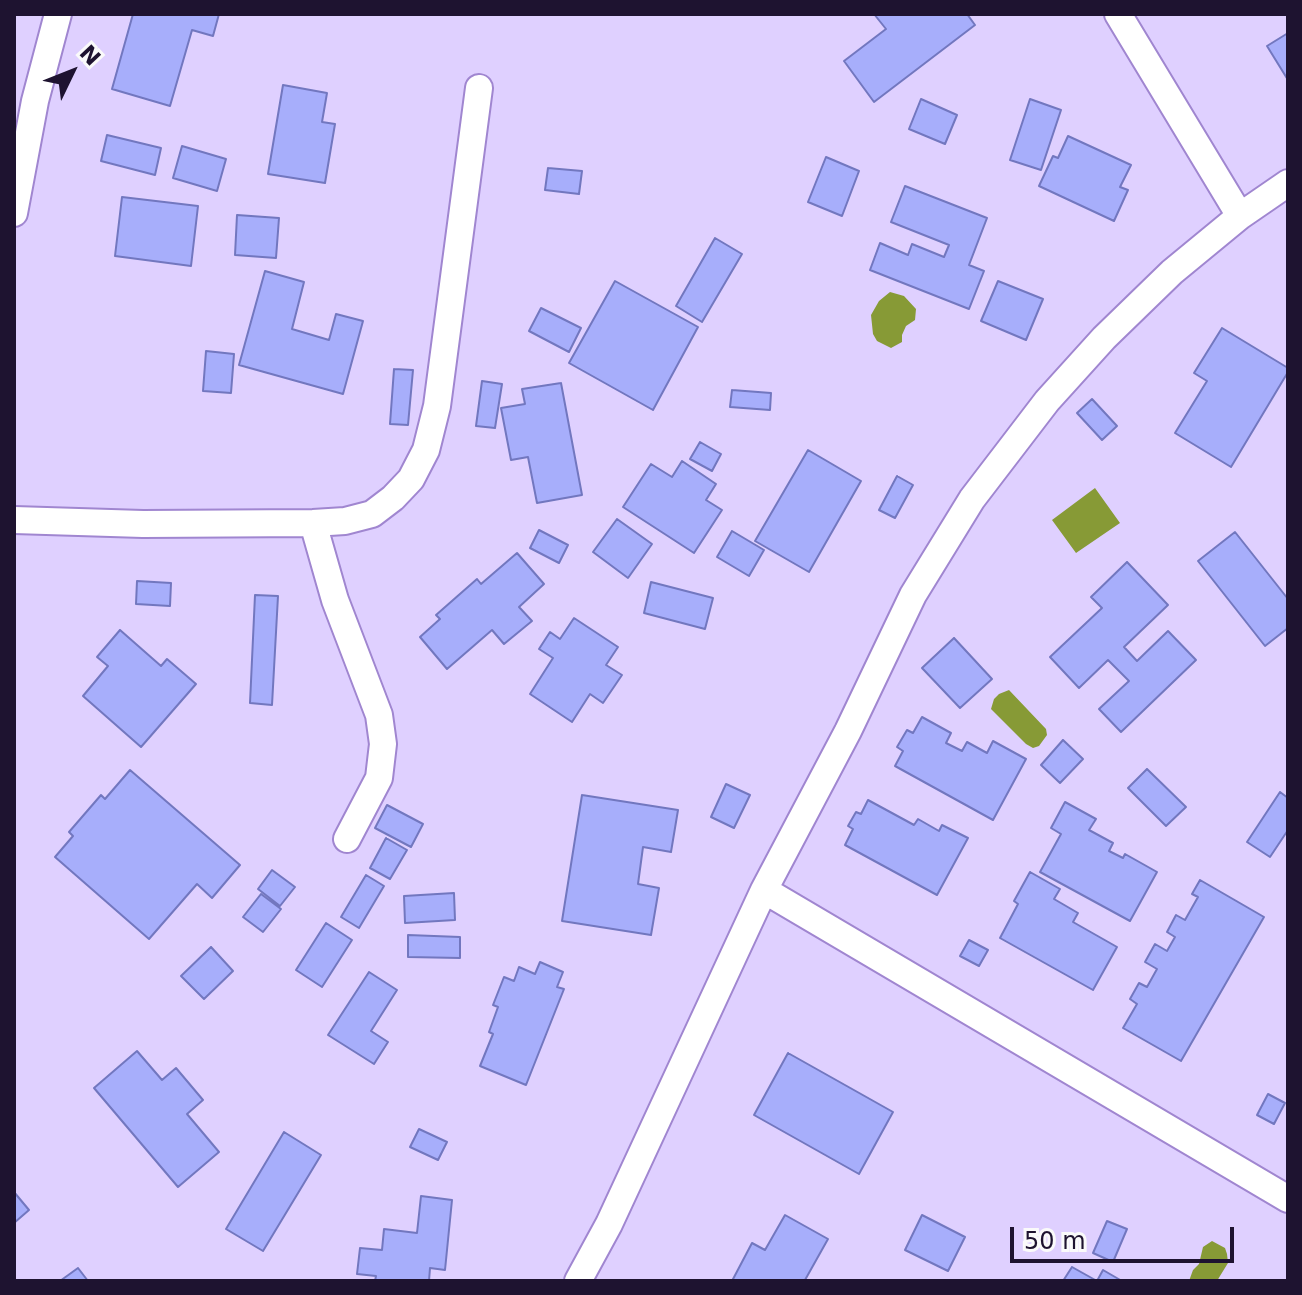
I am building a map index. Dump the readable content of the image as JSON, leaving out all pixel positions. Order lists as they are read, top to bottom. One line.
{"scale_bar":"50 m","north":"top right"}
